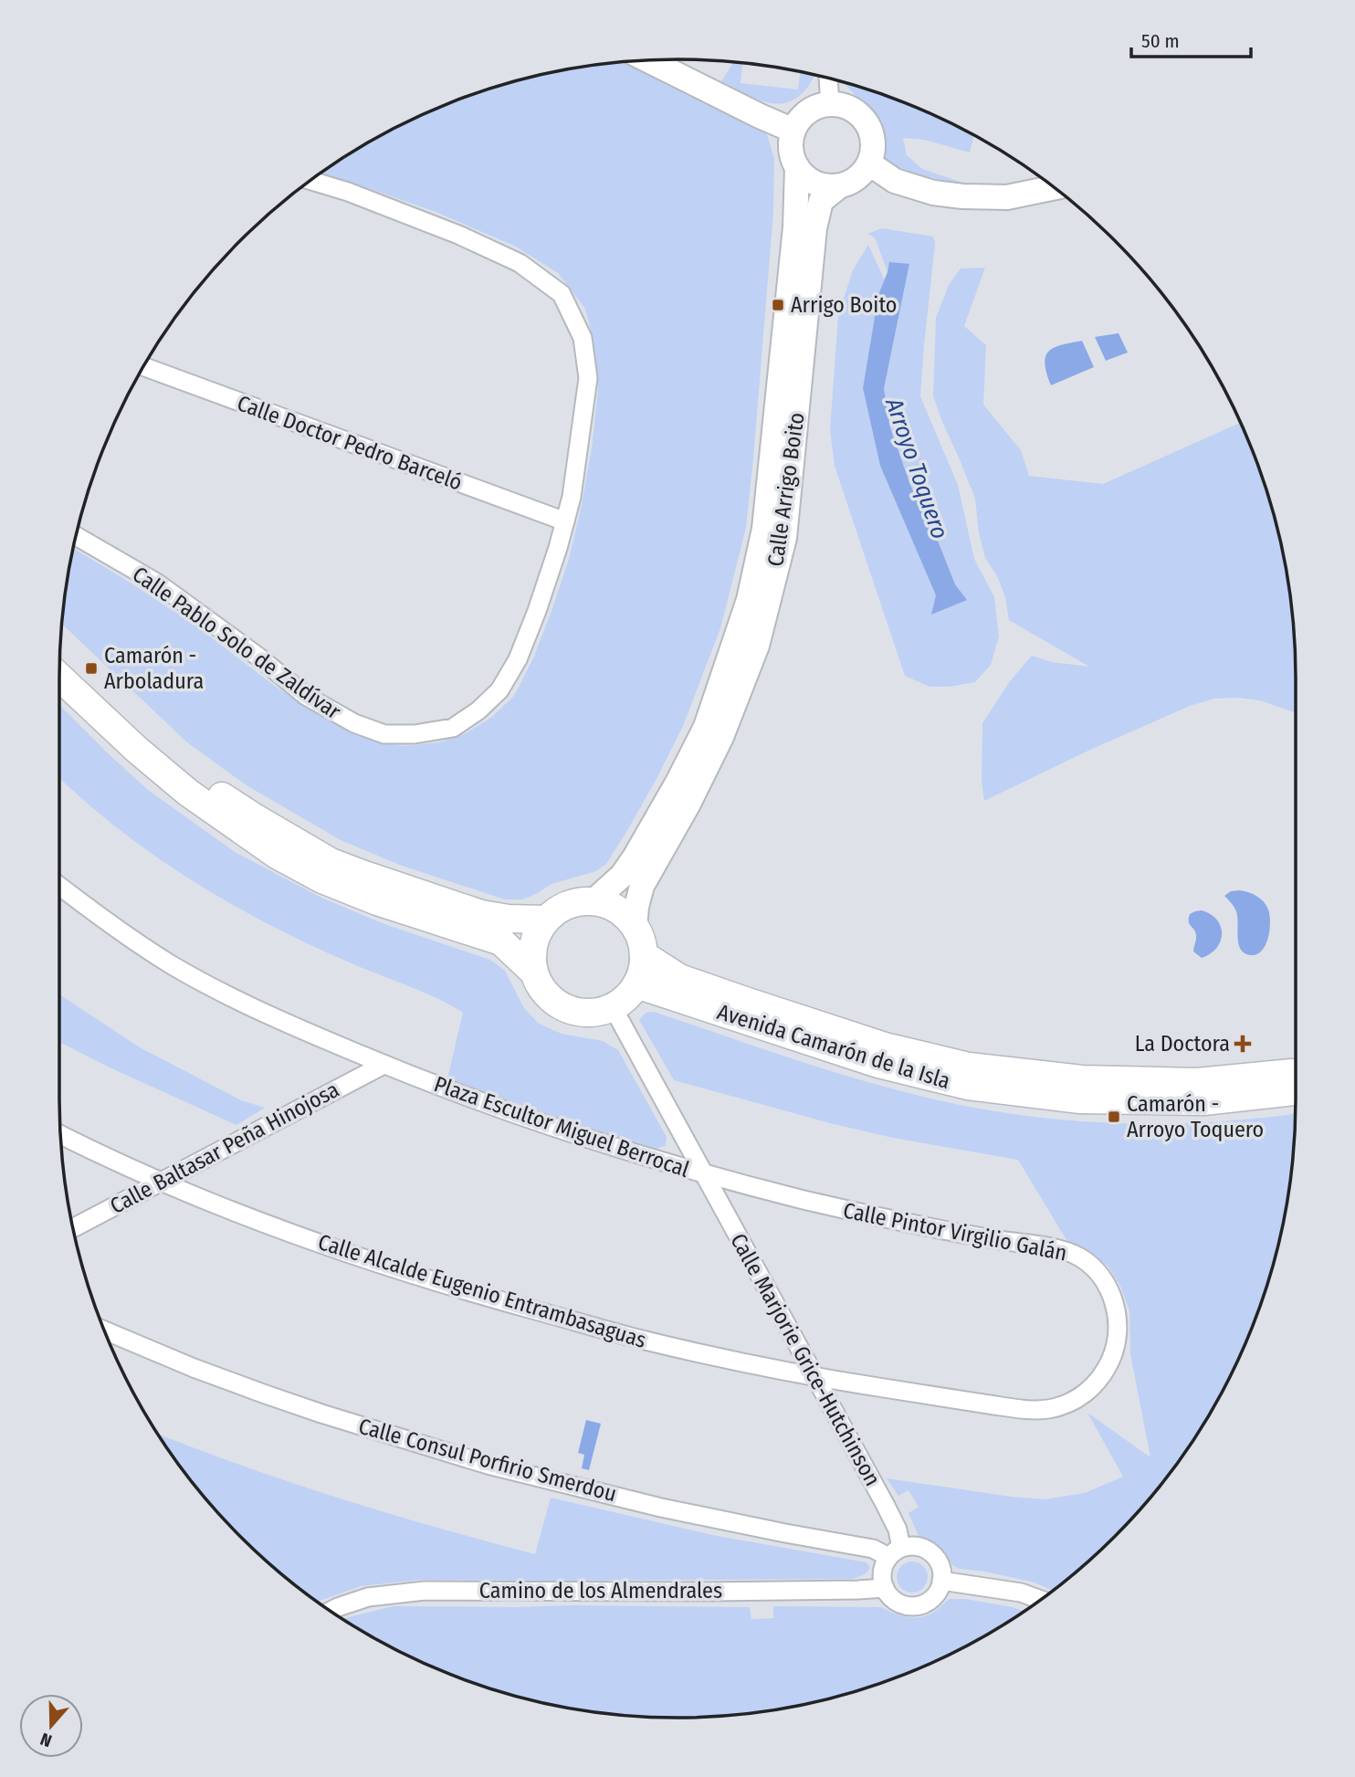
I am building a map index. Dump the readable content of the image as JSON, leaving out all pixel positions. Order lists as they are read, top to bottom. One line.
{"streets":{"main road":["Calle Arrigo Boito","Avenida Camarón de la Isla"],"street":["Calle Doctor Pedro Barceló","Calle Pablo Solo de Zaldívar","Plaza Escultor Miguel Berrocal","Calle Baltasar Peña Hinojosa","Calle Pintor Virgilio Galán","Calle Alcalde Eugenio Entrambasaguas","Calle Marjorie Grice-Hutchinson","Calle Consul Porfirio Smerdou","Camino de los Almendrales"]},"crossings":[["Calle Doctor Pedro Barceló","Calle Pablo Solo de Zaldívar"],["Calle Arrigo Boito","Avenida Camarón de la Isla"],["Calle Arrigo Boito","Plaza Escultor Miguel Berrocal"],["Avenida Camarón de la Isla","Plaza Escultor Miguel Berrocal"],["Plaza Escultor Miguel Berrocal","Calle Baltasar Peña Hinojosa"],["Plaza Escultor Miguel Berrocal","Calle Pintor Virgilio Galán"],["Plaza Escultor Miguel Berrocal","Calle Marjorie Grice-Hutchinson"],["Calle Baltasar Peña Hinojosa","Calle Alcalde Eugenio Entrambasaguas"],["Calle Pintor Virgilio Galán","Calle Alcalde Eugenio Entrambasaguas"],["Calle Pintor Virgilio Galán","Calle Marjorie Grice-Hutchinson"],["Calle Alcalde Eugenio Entrambasaguas","Calle Marjorie Grice-Hutchinson"],["Calle Marjorie Grice-Hutchinson","Calle Consul Porfirio Smerdou"],["Calle Marjorie Grice-Hutchinson","Camino de los Almendrales"],["Calle Consul Porfirio Smerdou","Camino de los Almendrales"]],"water":["Arroyo Toquero"],"places":{"transit":["Arrigo Boito","Camarón - Arboladura","Camarón - Arroyo Toquero"],"health":["La Doctora"]},"scale_bar":"50 m","north":"bottom"}
